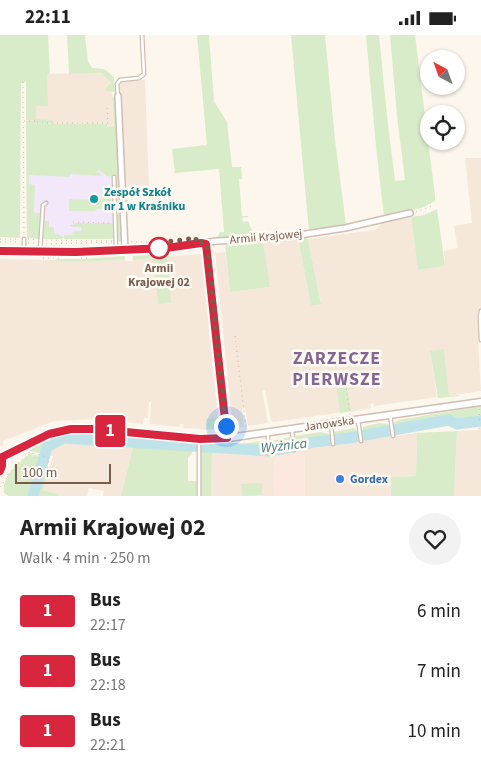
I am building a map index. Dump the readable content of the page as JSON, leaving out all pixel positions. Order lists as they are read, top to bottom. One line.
{"streets":{"street":["Armii Krajowej","Janowska"]},"districts":["ZARZECZE PIERWSZE"],"water":["Wyżnica"],"places":["Zespół Szkół nr 1 w Kraśniku","Armii Krajowej 02","Gordex"],"lines":["bus line 1"],"scale_bar":"100 m","north":"top left","page":{"status":"22:11","on_map":"1","scale":"100 m","heading":["Armii Krajowej 02","Walk · 4 min · 250 m"],"list":[{"mark":"1","name":"Bus","note":"22:17","value":"6 min"},{"mark":"1","name":"Bus","note":"22:18","value":"7 min"},{"mark":"1","name":"Bus","note":"22:21","value":"10 min"}]}}
